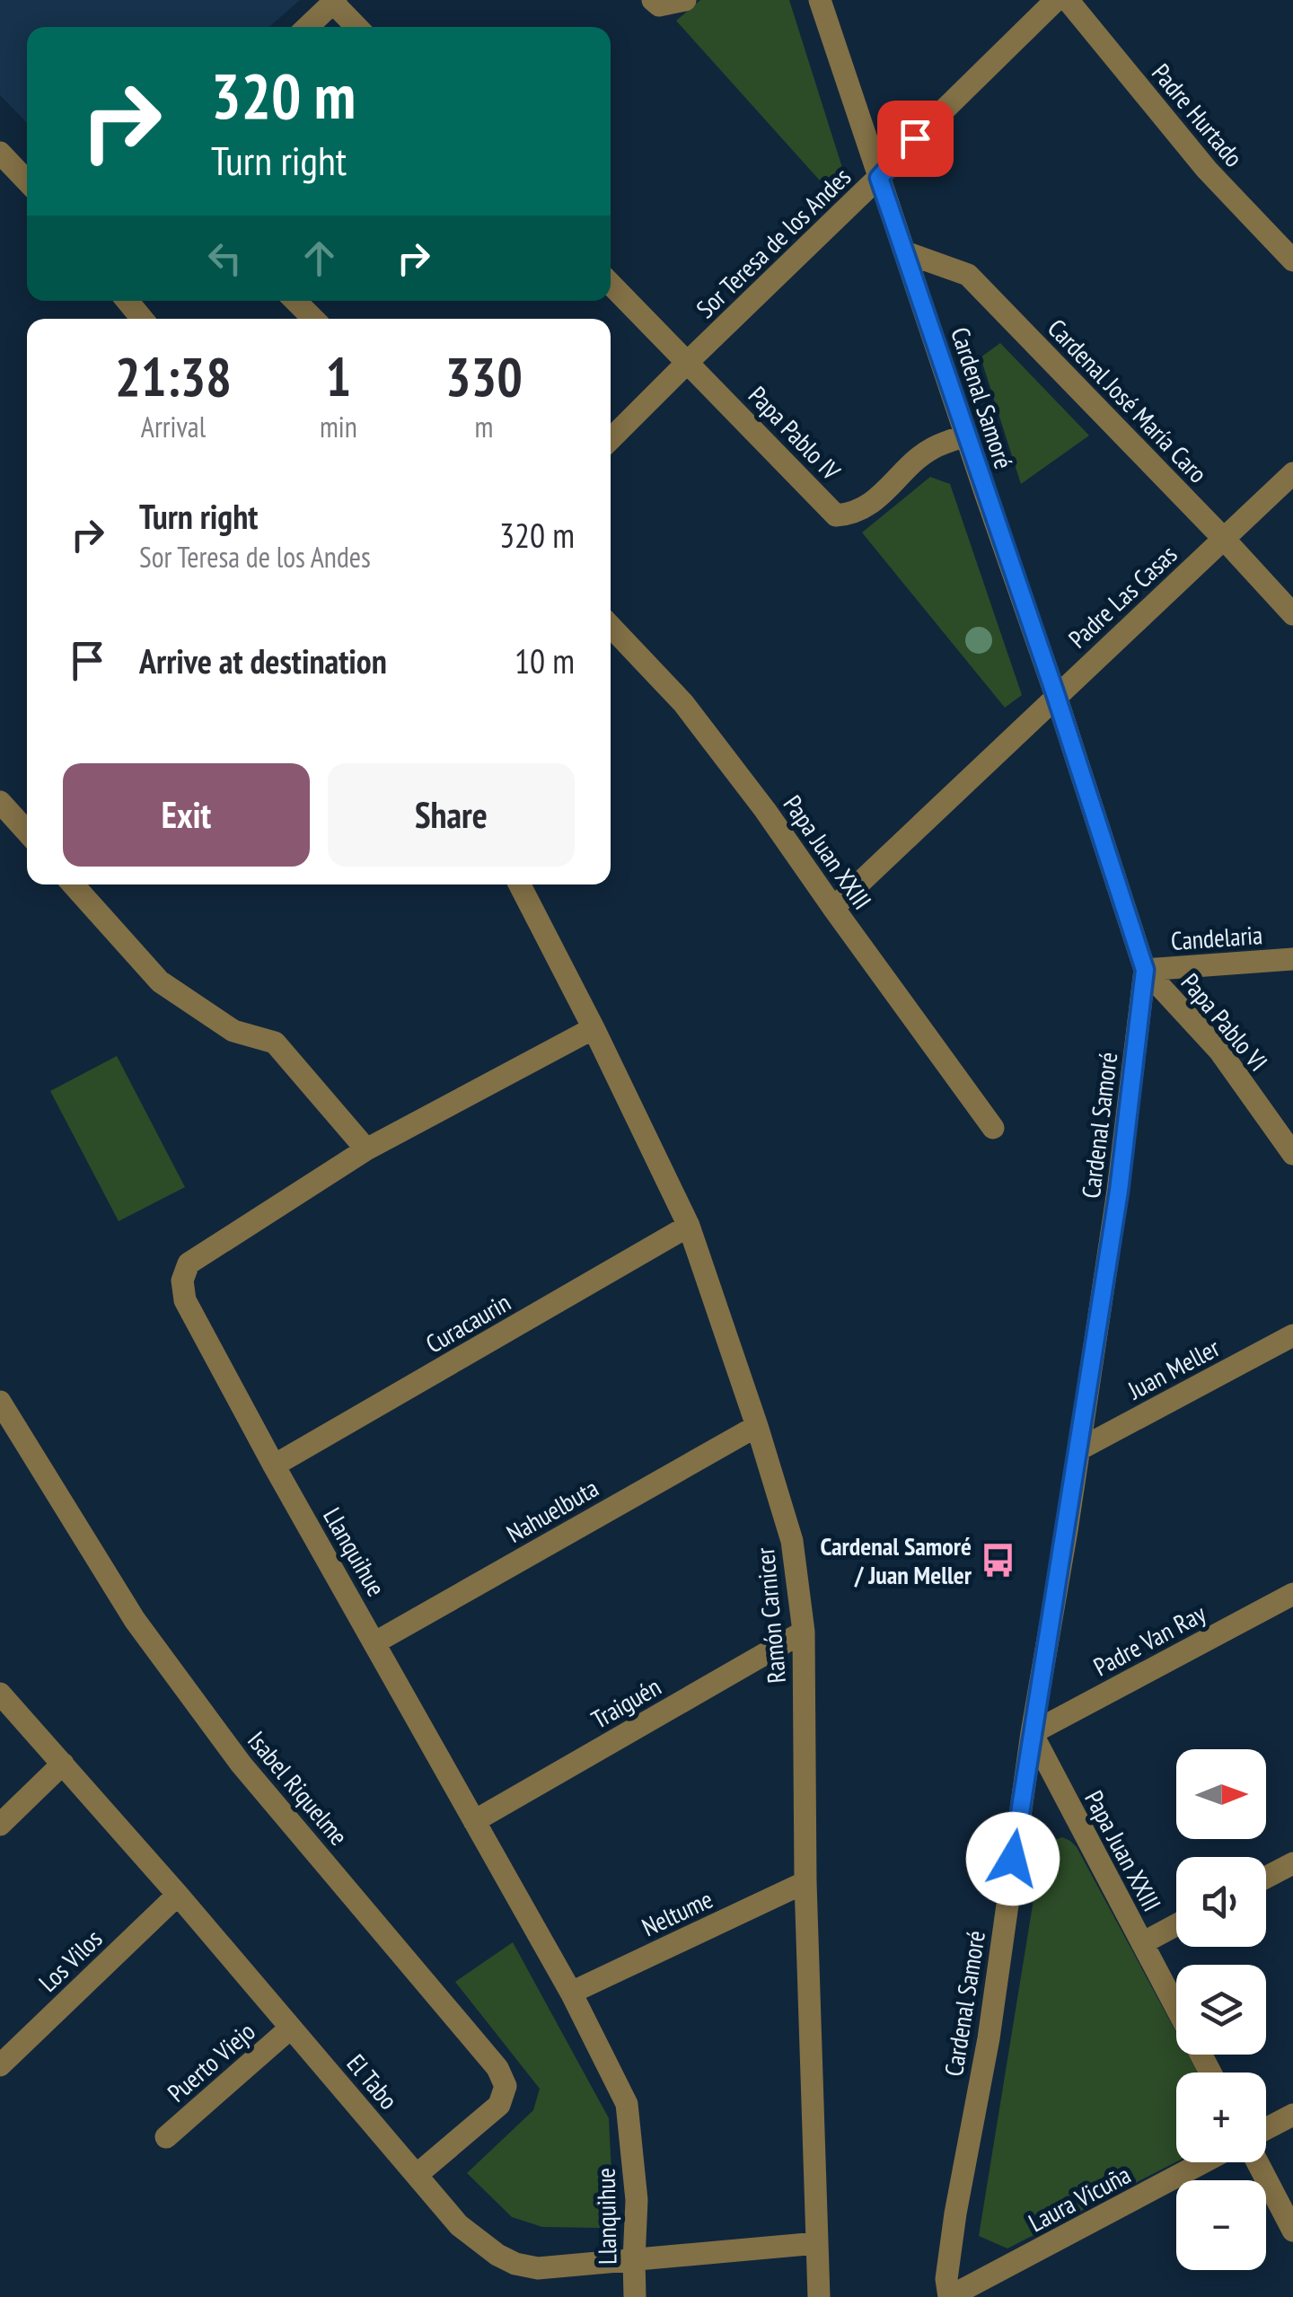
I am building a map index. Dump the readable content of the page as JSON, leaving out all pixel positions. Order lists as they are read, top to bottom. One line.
{"streets":{"street":["Padre Hurtado","Sor Teresa de los Andes","Cardenal Samoré","Cardenal José María Caro","Papa Pablo IV","Padre Las Casas","Papa Juan XXIII","Candelaria","Papa Pablo VI","Curacaurin","Juan Meller","Nahuelbuta","Llanquihue","Ramón Carnicer","Padre Van Ray","Traiguén","Isabel Riquelme","Neltume","Los Vilos","Puerto Viejo","El Tabo","Laura Vicuña"]},"crossings":[["Sor Teresa de los Andes","Cardenal Samoré"],["Sor Teresa de los Andes","Papa Pablo IV"],["Cardenal Samoré","Cardenal José María Caro"],["Cardenal Samoré","Papa Pablo IV"],["Cardenal Samoré","Padre Las Casas"],["Cardenal Samoré","Papa Juan XXIII"],["Cardenal Samoré","Candelaria"],["Cardenal Samoré","Papa Pablo VI"],["Cardenal Samoré","Juan Meller"],["Cardenal Samoré","Padre Van Ray"],["Cardenal Samoré","Laura Vicuña"],["Cardenal José María Caro","Padre Las Casas"],["Padre Las Casas","Papa Juan XXIII"],["Papa Juan XXIII","Padre Van Ray"],["Candelaria","Papa Pablo VI"],["Curacaurin","Llanquihue"],["Curacaurin","Ramón Carnicer"],["Nahuelbuta","Llanquihue"],["Nahuelbuta","Ramón Carnicer"],["Llanquihue","Ramón Carnicer"],["Llanquihue","Traiguén"],["Llanquihue","Neltume"],["Llanquihue","El Tabo"],["Ramón Carnicer","Traiguén"],["Ramón Carnicer","Neltume"],["Ramón Carnicer","El Tabo"],["Isabel Riquelme","El Tabo"],["Los Vilos","El Tabo"],["Puerto Viejo","El Tabo"]],"places":{"bus stop":["Cardenal Samoré / Juan Meller"]},"north":"right","page":{"turn":["320 m","Turn right"],"eta":["21:38","Arrival","1","min","330","m"],"list":[{"name":"Turn right","note":"Sor Teresa de los Andes","value":"320 m"},{"name":"Arrive at destination","value":"10 m"}],"buttons":["Exit","Share"],"map_buttons":["+","−"]}}
